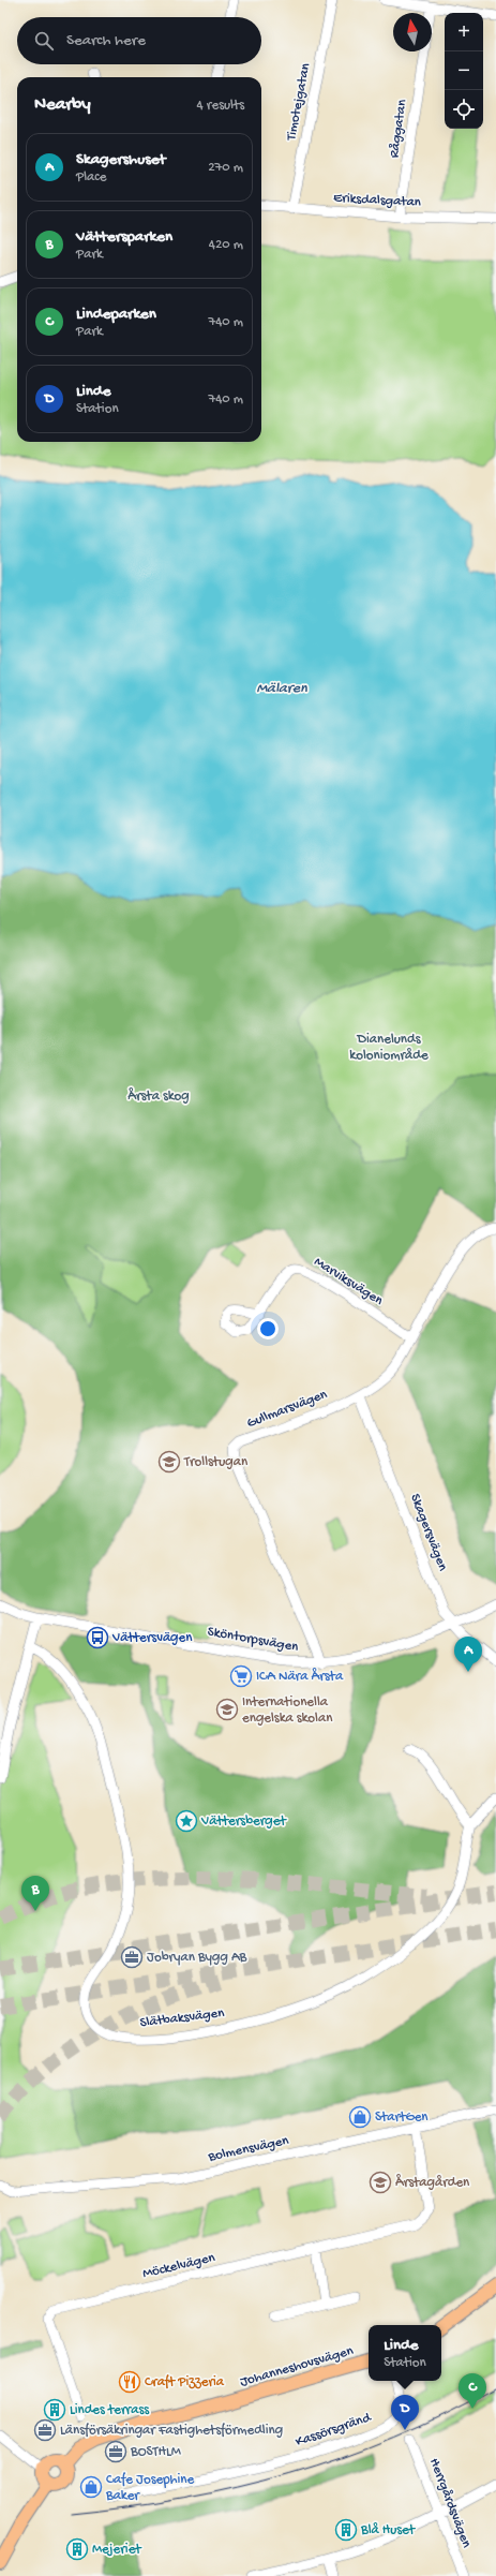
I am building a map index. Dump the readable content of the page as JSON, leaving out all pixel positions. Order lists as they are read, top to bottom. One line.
{"streets":{"main road":["Johanneshovsvägen"],"street":["Timotejgatan","Råggatan","Eriksdalsgatan","Marviksvägen","Gullmarsvägen","Skagersvägen","Sköntorpsvägen","Slätbaksvägen","Bolmensvägen","Möckelvägen","Kassörsgränd","Herrgårdsvägen"]},"crossings":[["Timotejgatan","Eriksdalsgatan"],["Råggatan","Eriksdalsgatan"],["Marviksvägen","Gullmarsvägen"],["Gullmarsvägen","Skagersvägen"],["Gullmarsvägen","Sköntorpsvägen"],["Skagersvägen","Sköntorpsvägen"],["Bolmensvägen","Möckelvägen"]],"water":["Mälaren"],"parks":["Dianelunds koloniområde","Årsta skog"],"places":{"school or university":["Trollstugan","Internationella engelska skolan","Årstagården"],"bus stop":["Vättersvägen"],"supermarket":["ICA Nära Årsta"],"place":["Vättersberget"],"office":["Jobryan Bygg AB","Länsförsäkringar Fastighetsförmedling","BOSTHLM"],"shop":["StartGen","Cafe Josephine Baker"],"restaurant":["Craft Pizzeria"],"building":["Lindes terrass","Blå Huset","Mejeriet"]},"north":"top","page":{"map_buttons":["+","−"],"search":"Search here","heading":["Nearby","4 results"],"list":[{"mark":"A","name":"Skagershuset","note":"Place","value":"270 m"},{"mark":"B","name":"Vättersparken","note":"Park","value":"420 m"},{"mark":"C","name":"Lindeparken","note":"Park","value":"740 m"},{"mark":"D","name":"Linde","note":"Station","value":"740 m"}],"pins":["A","B","C","D"],"popup":["Linde","Station"]}}
